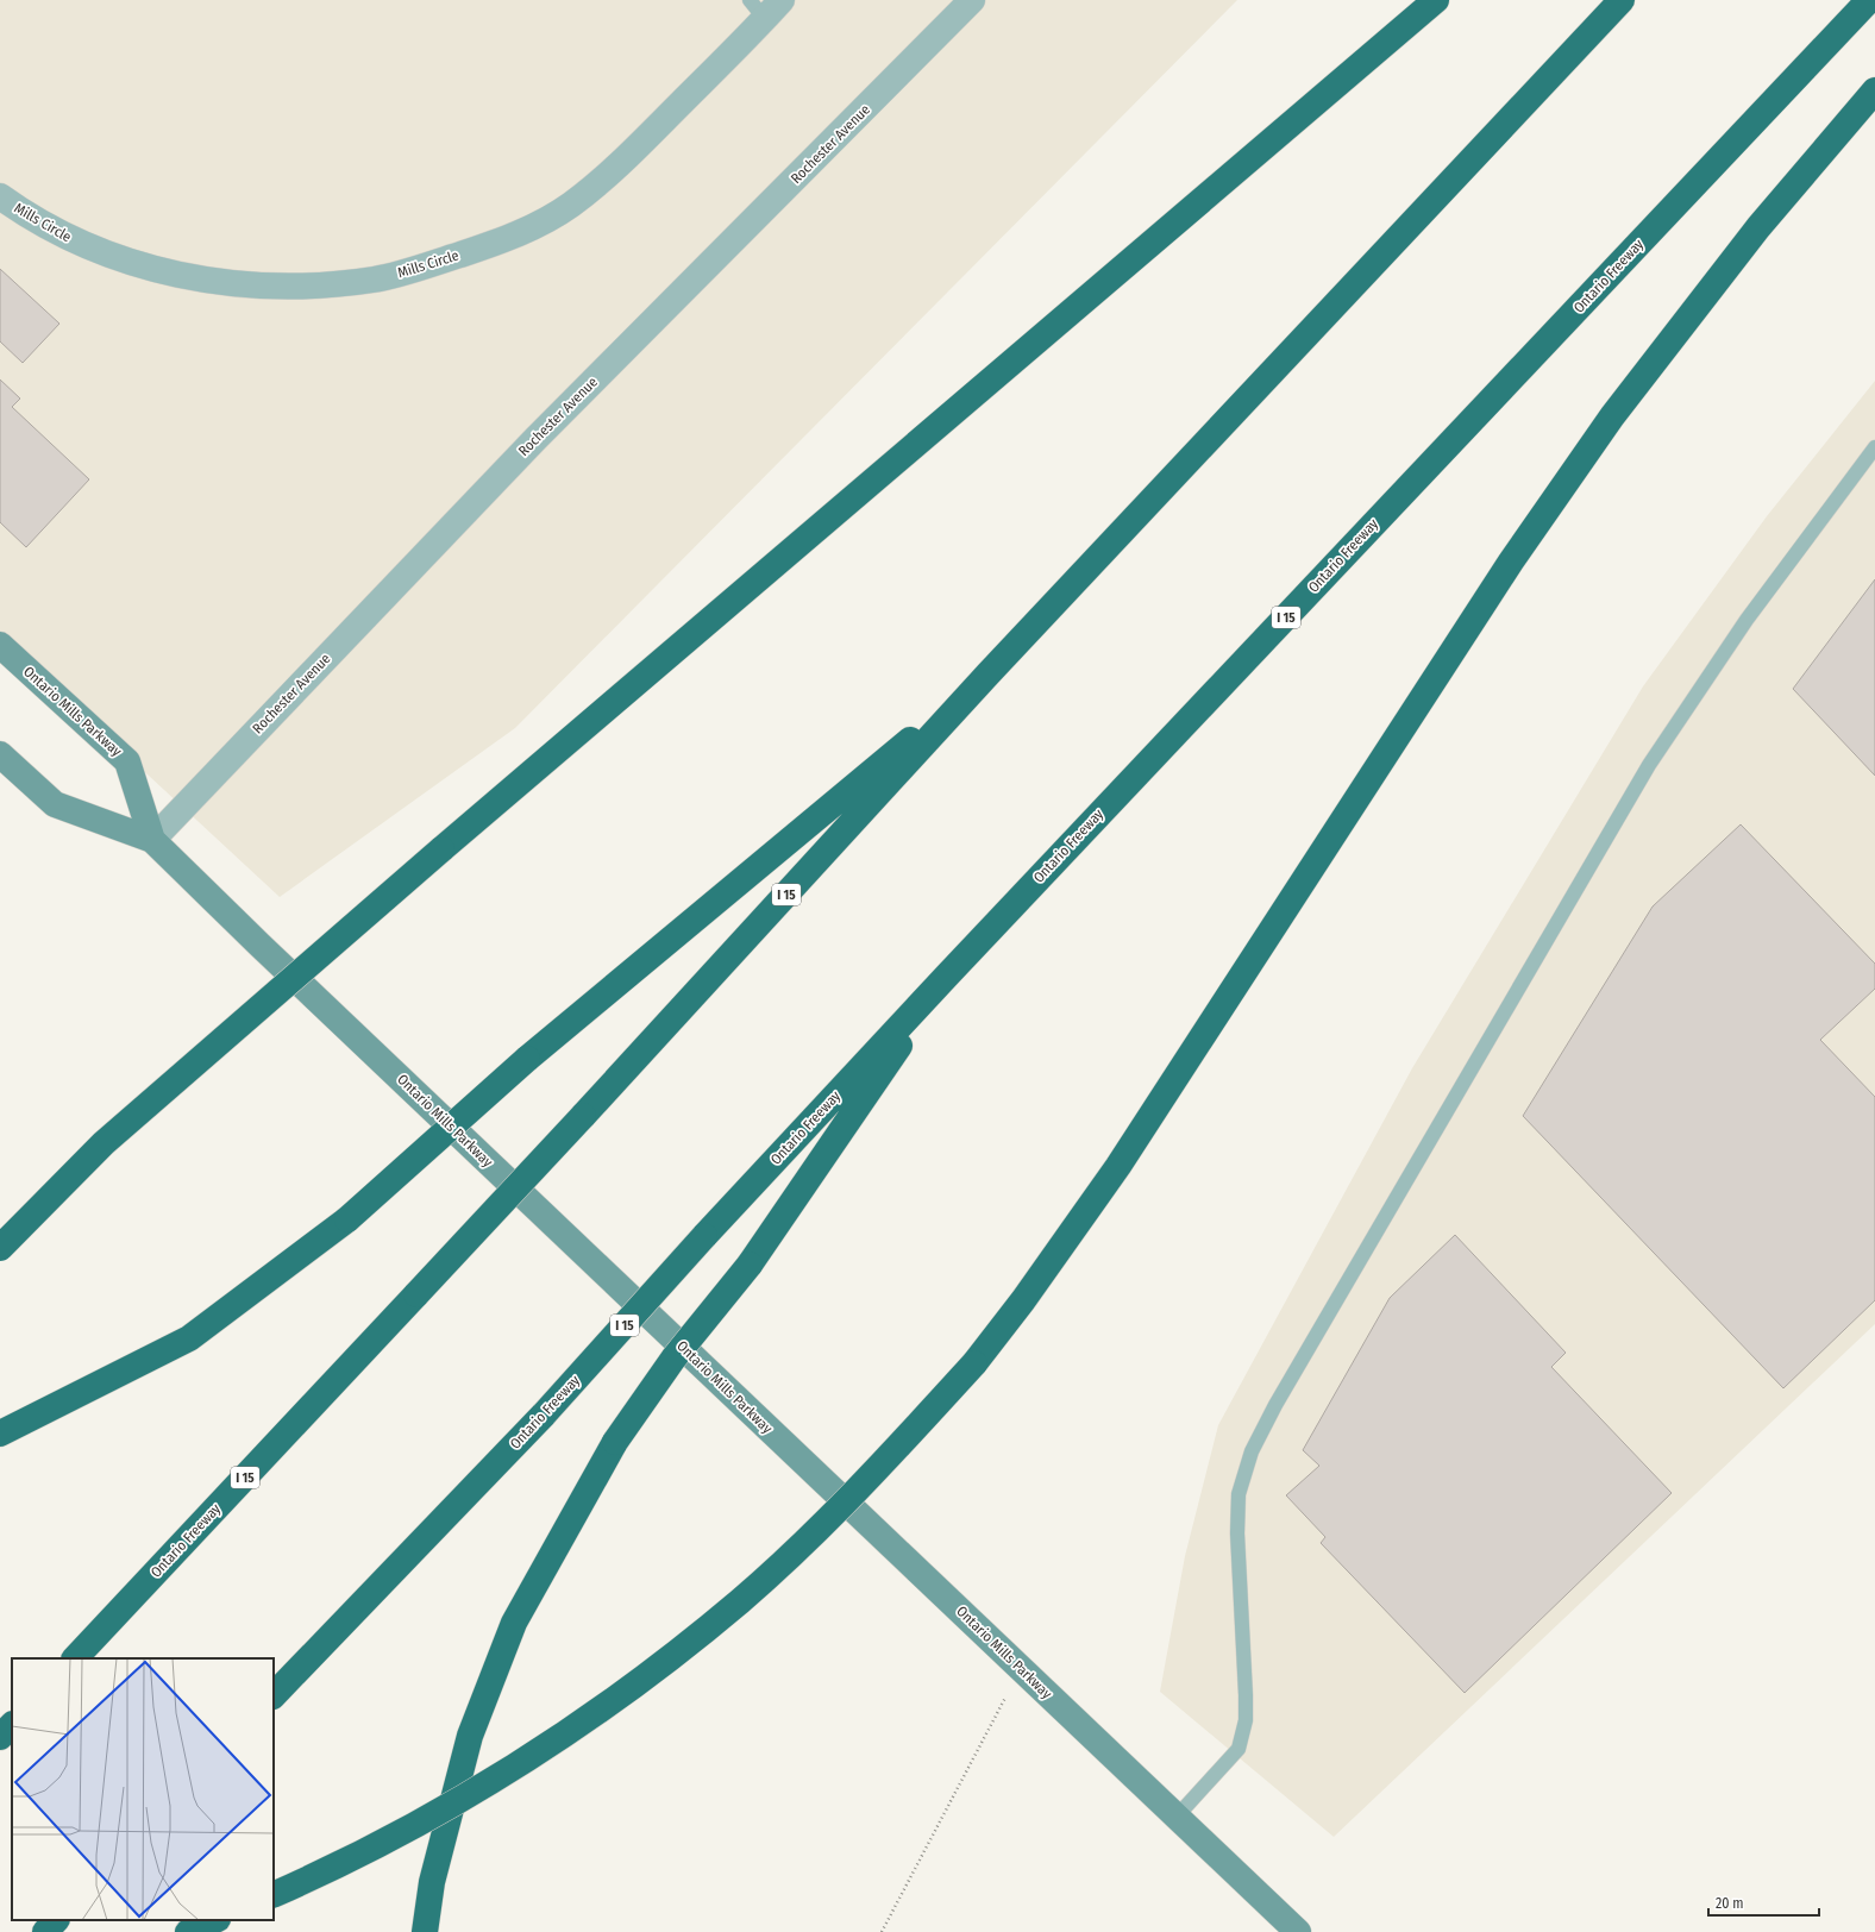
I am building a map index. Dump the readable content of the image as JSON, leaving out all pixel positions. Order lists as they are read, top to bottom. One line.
{"streets":{"highway":["Ontario Freeway","I 15"],"main road":["Ontario Mills Parkway"],"street":["Rochester Avenue","Mills Circle"]},"crossings":[["Rochester Avenue","Ontario Mills Parkway"]],"scale_bar":"20 m"}
